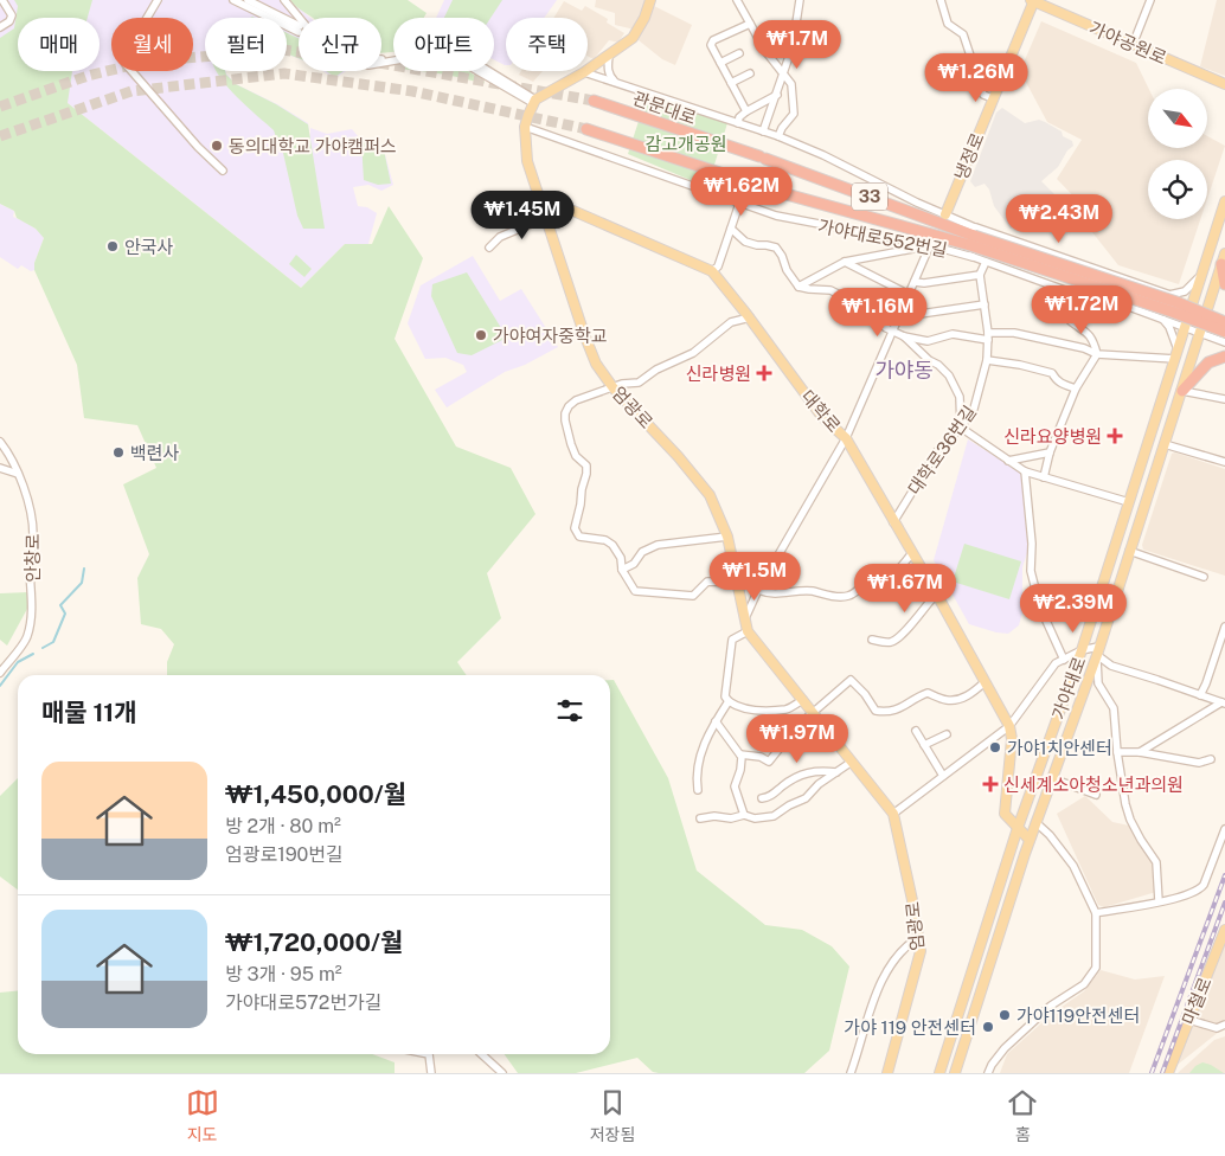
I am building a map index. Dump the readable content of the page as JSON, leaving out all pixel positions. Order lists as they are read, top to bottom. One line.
{"streets":{"highway":["관문대로","33"],"main road":["가야공원로","냉정로","엄광로","대학로","가야대로","마철로"],"street":["가야대로552번길","대학로36번길","안창로"]},"crossings":[["가야공원로","냉정로"],["관문대로","33"],["33","가야대로552번길"],["가야대로552번길","엄광로"],["가야대로552번길","가야대로"],["엄광로","대학로"],["대학로","대학로36번길"],["대학로","가야대로"]],"districts":["가야동"],"parks":["감고개공원"],"places":{"other":["동의대학교 가야캠퍼스","안국사","가야여자중학교","백련사","가야1치안센터","가야119안전센터","가야 119 안전센터"],"health":["신라병원","신라요양병원","신세계소아청소년과의원"]},"north":"bottom right","page":{"chip":["매매","월세","필터","신규","아파트","주택"],"price":["₩1.7M","₩1.26M","₩1.62M","₩1.45M","₩2.43M","₩1.72M","₩1.16M","₩1.5M","₩1.67M","₩2.39M","₩1.97M"],"heading":"매물 11개","list":[{"name":"₩1,450,000/월","note":"방 2개 · 80 m² · 엄광로190번길"},{"name":"₩1,720,000/월","note":"방 3개 · 95 m² · 가야대로572번가길"}],"tabs":["지도","저장됨","홈"]}}
